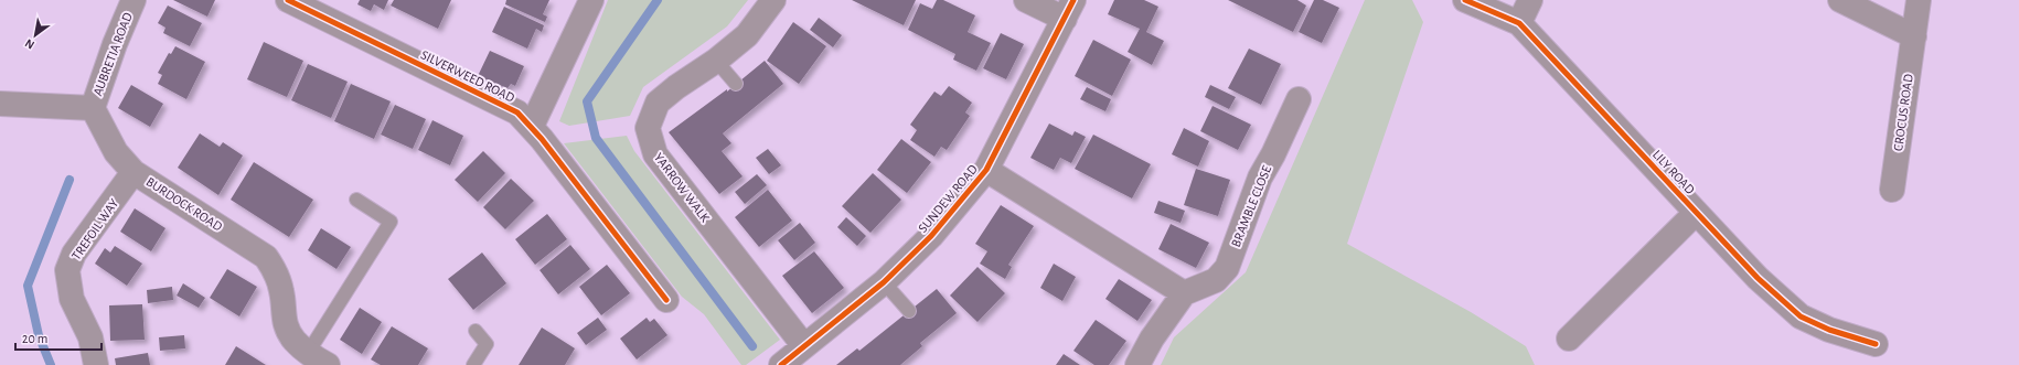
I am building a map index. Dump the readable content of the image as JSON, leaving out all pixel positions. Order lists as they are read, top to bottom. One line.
{"streets":{"street":["AUBRETIA ROAD","SILVERWEED ROAD","CROCUS ROAD","LILY ROAD","YARROW WALK","SUNDEW ROAD","BURDOCK ROAD","BRAMBLE CLOSE","TREFOIL WAY"]},"crossings":[["AUBRETIA ROAD","BURDOCK ROAD"],["YARROW WALK","SUNDEW ROAD"],["BURDOCK ROAD","TREFOIL WAY"]],"scale_bar":"20 m","north":"bottom left"}
